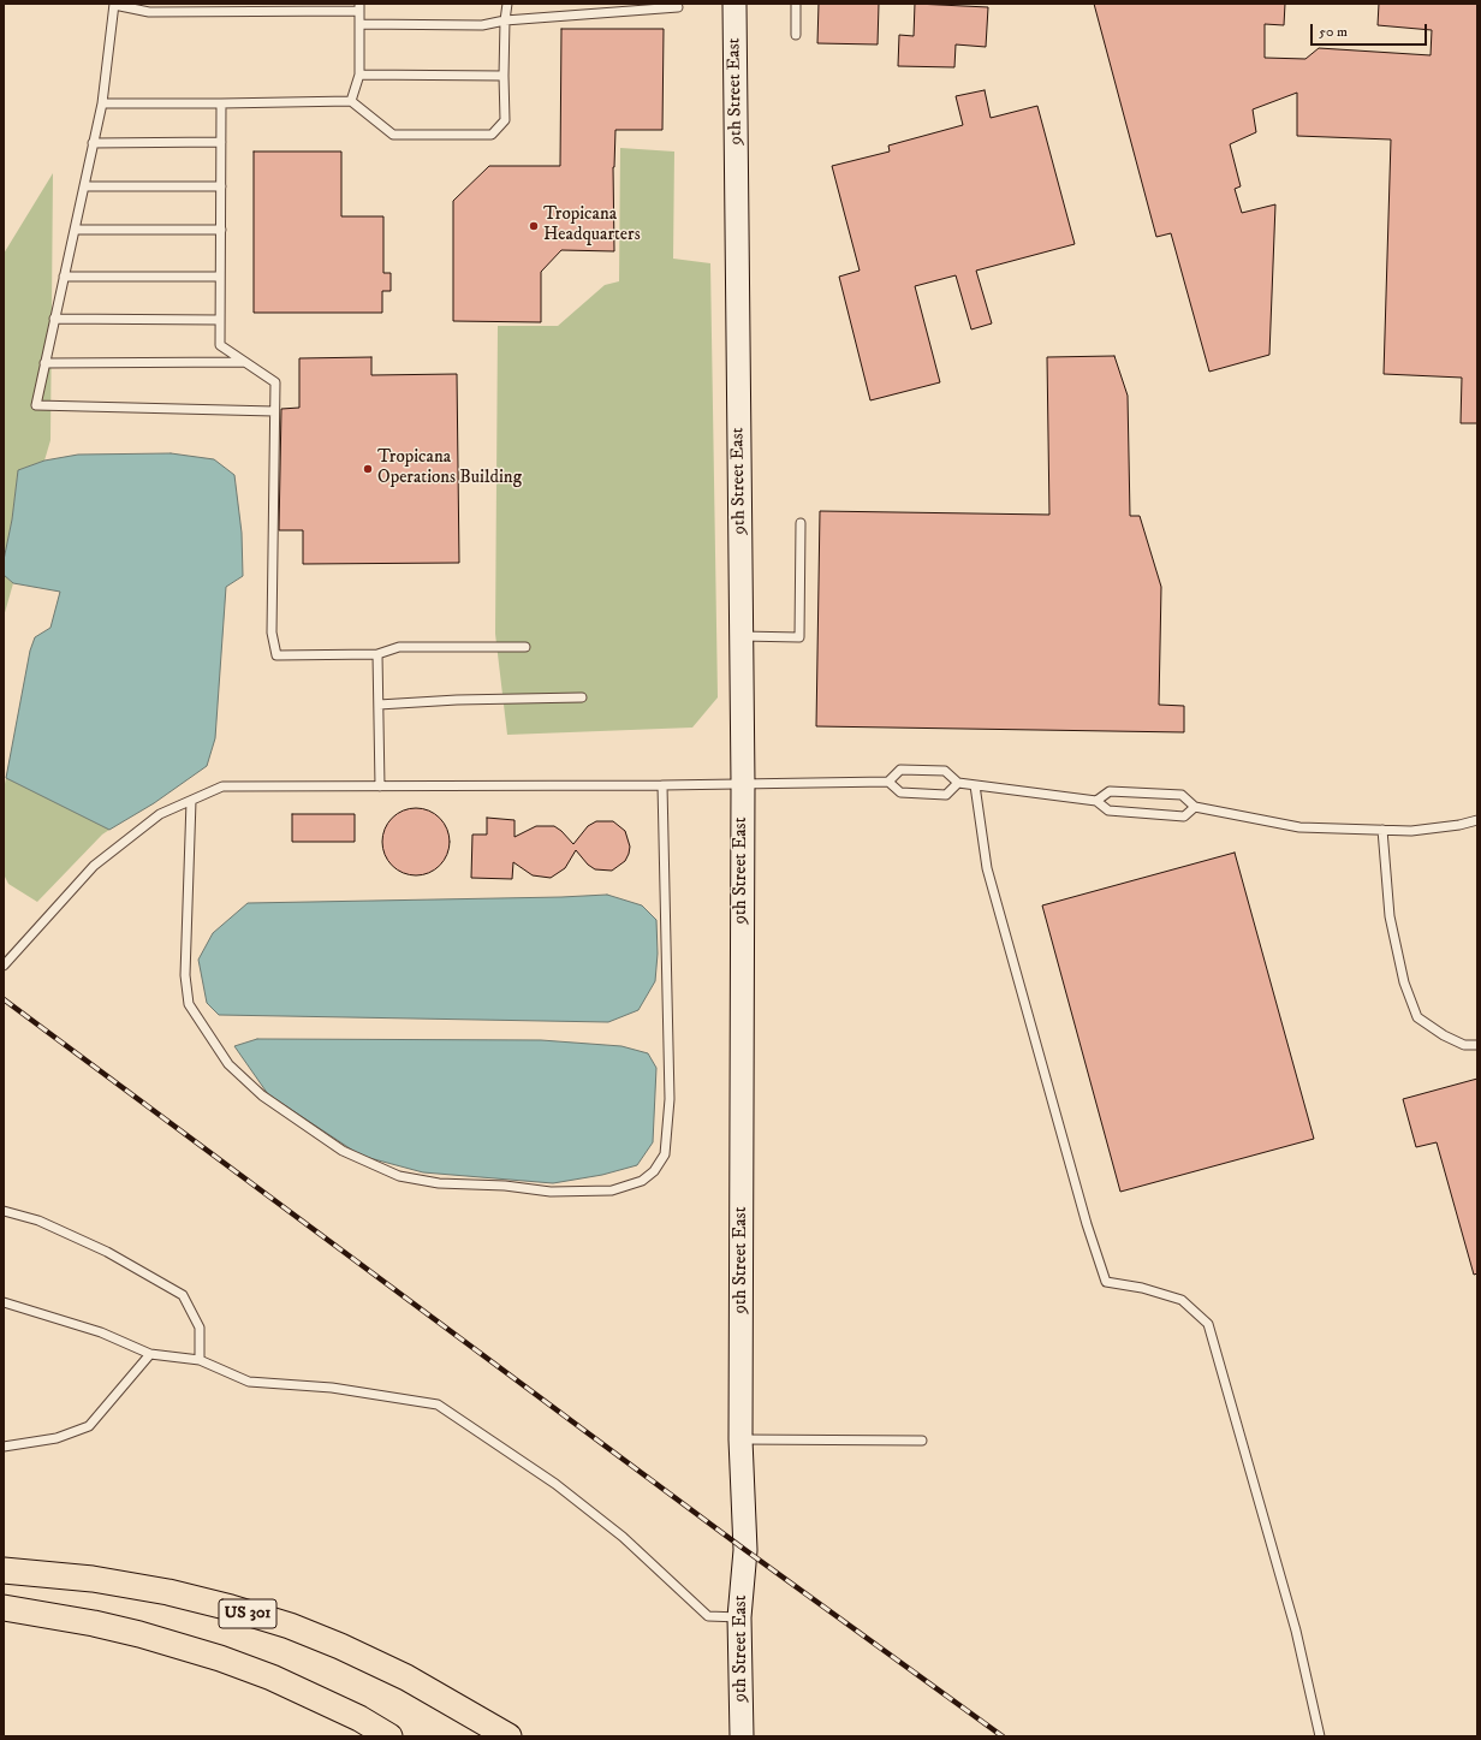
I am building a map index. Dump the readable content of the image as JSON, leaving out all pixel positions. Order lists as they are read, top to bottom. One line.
{"streets":{"main road":["US 301"],"street":["9th Street East"]},"places":["Tropicana Headquarters","Tropicana Operations Building"],"scale_bar":"50 m"}
